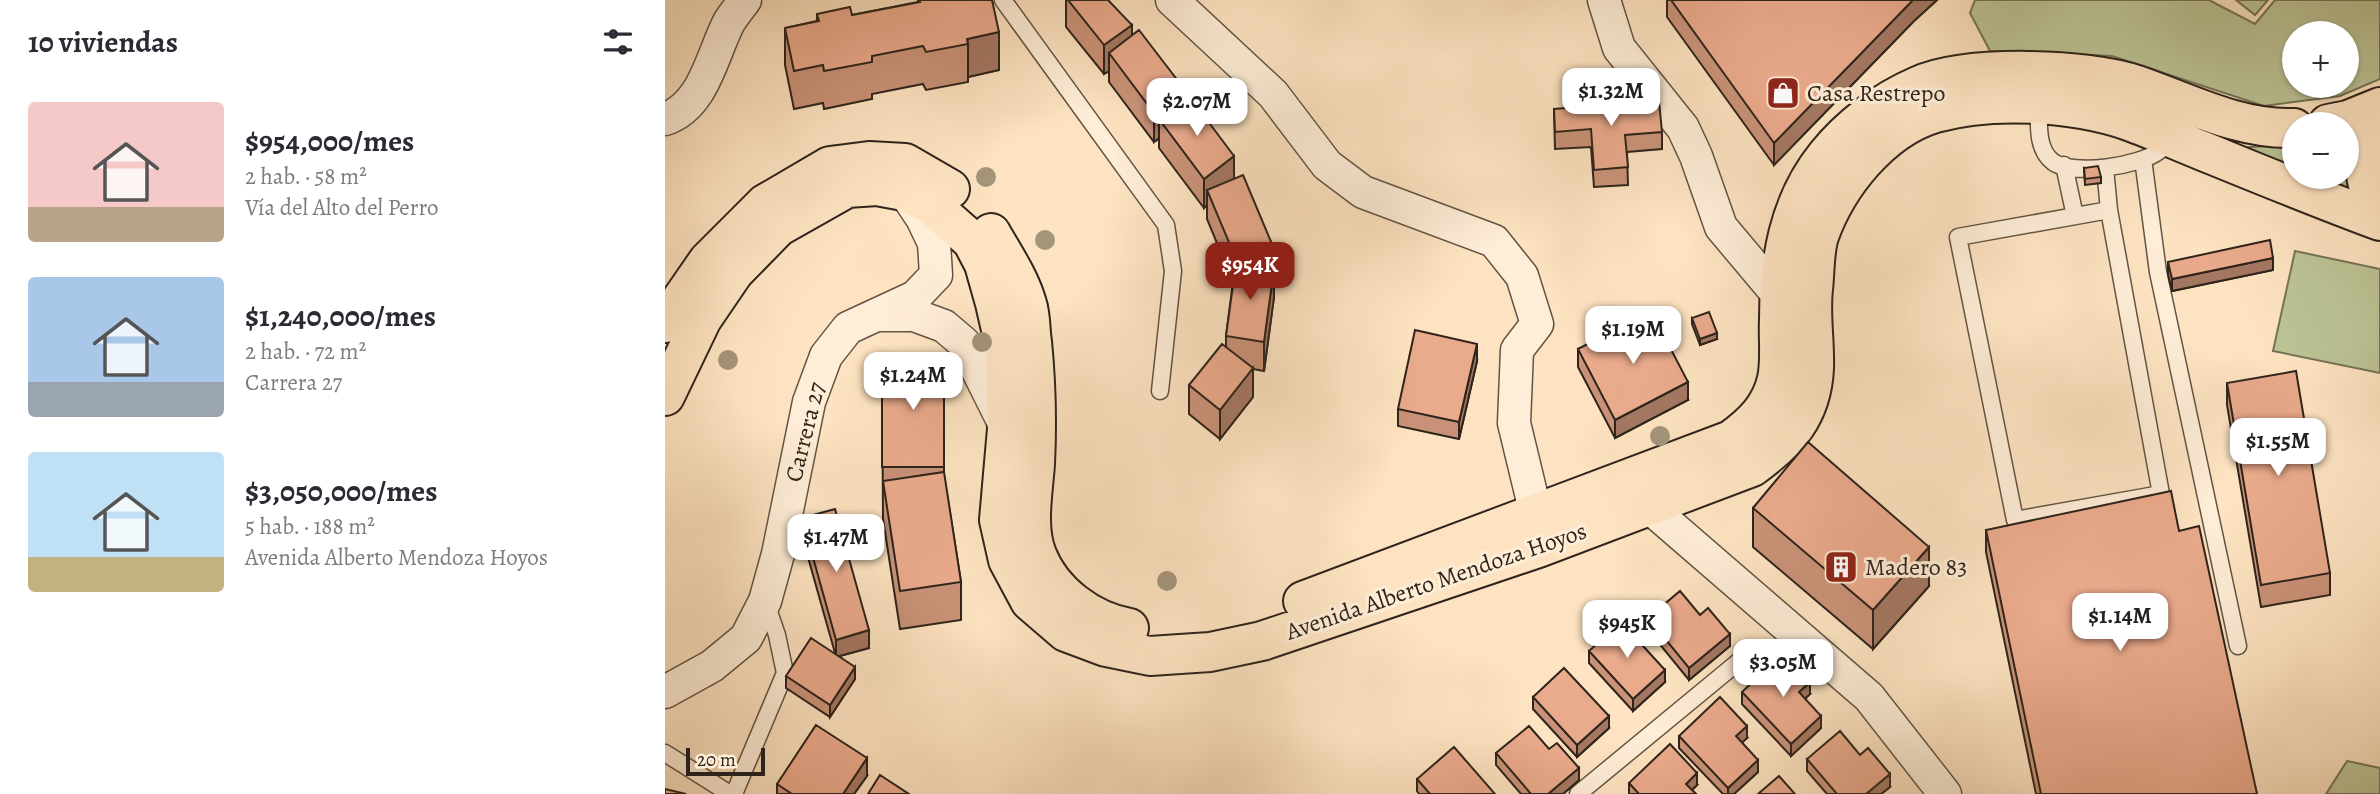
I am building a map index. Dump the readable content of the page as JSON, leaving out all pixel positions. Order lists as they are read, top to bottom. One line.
{"streets":{"main road":["Avenida Alberto Mendoza Hoyos"],"street":["Carrera 27"]},"crossings":[["Carrera 27","Avenida Alberto Mendoza Hoyos"]],"places":{"shop":["Casa Restrepo"],"building":["Madero 83"]},"scale_bar":"20 m","page":{"heading":"10 viviendas","map_buttons":["+","−"],"price":["$1.32M","$2.07M","$954K","$1.19M","$1.24M","$1.55M","$1.47M","$1.14M","$945K","$3.05M"],"list":[{"name":"$954,000/mes","note":"2 hab. · 58 m² · Vía del Alto del Perro"},{"name":"$1,240,000/mes","note":"2 hab. · 72 m² · Carrera 27"},{"name":"$3,050,000/mes","note":"5 hab. · 188 m² · Avenida Alberto Mendoza Hoyos"}],"scale":"20 m"}}
